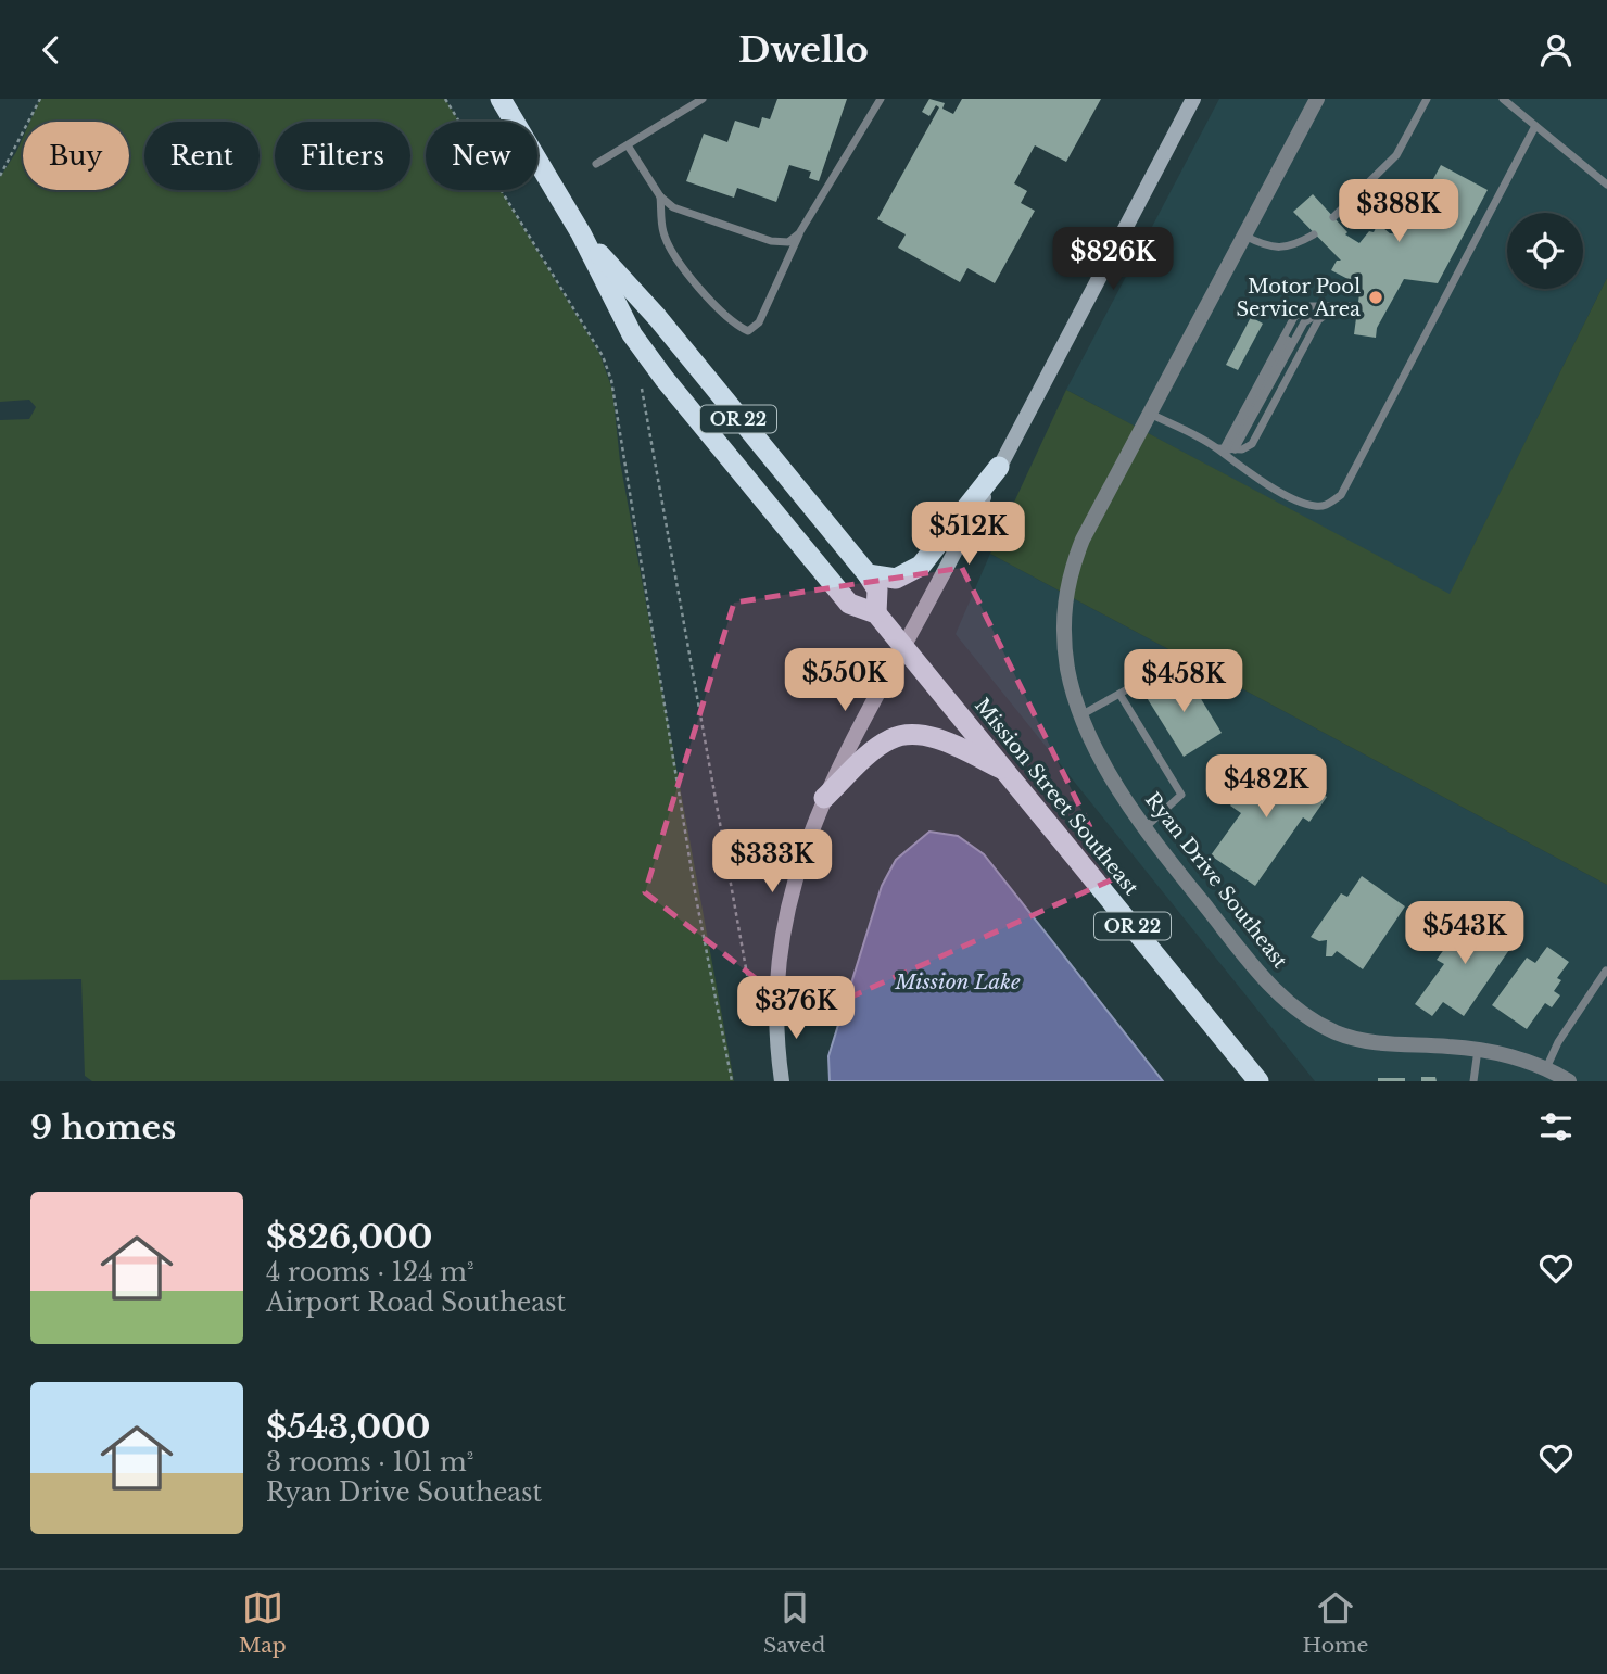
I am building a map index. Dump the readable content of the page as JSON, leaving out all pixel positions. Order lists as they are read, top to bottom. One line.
{"streets":{"highway":["OR 22","Mission Street Southeast"],"street":["Ryan Drive Southeast"]},"crossings":[["OR 22","Mission Street Southeast"]],"water":["Mission Lake"],"places":["Motor Pool Service Area"],"page":{"header":"Dwello","chip":["Buy","Rent","Filters","New"],"price":["$388K","$826K","$512K","$550K","$458K","$482K","$333K","$543K","$376K"],"heading":"9 homes","list":[{"name":"$826,000","note":"4 rooms · 124 m² · Airport Road Southeast"},{"name":"$543,000","note":"3 rooms · 101 m² · Ryan Drive Southeast"}],"tabs":["Map","Saved","Home"]}}
